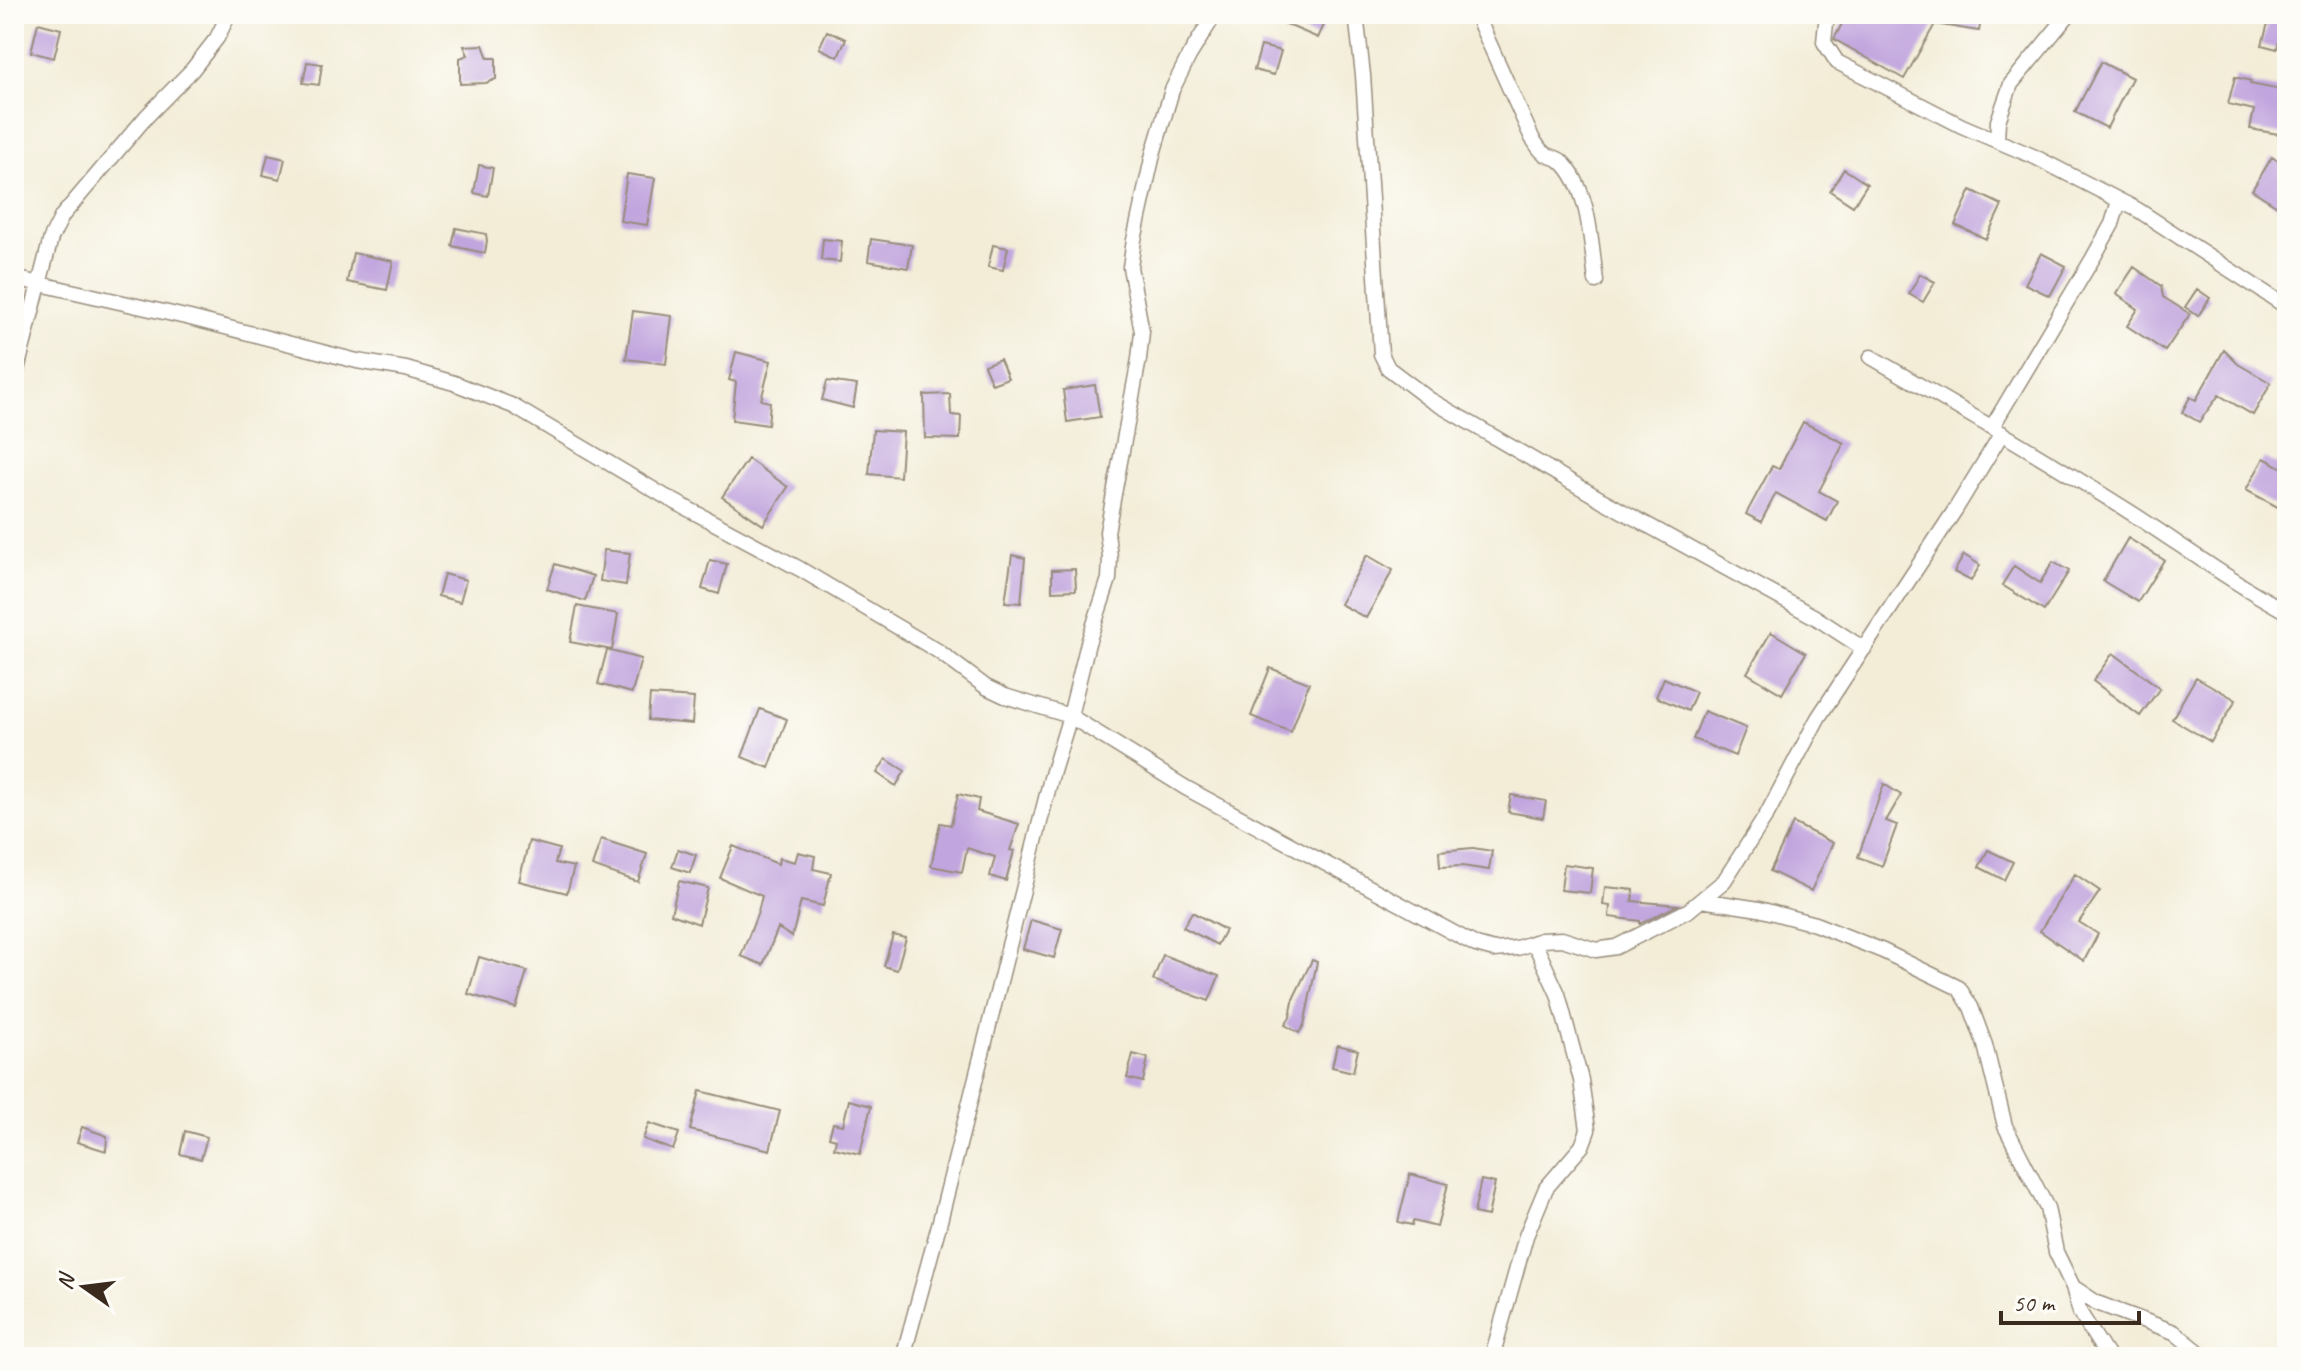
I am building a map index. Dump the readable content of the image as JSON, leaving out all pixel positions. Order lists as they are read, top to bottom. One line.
{"scale_bar":"50 m","north":"left"}
